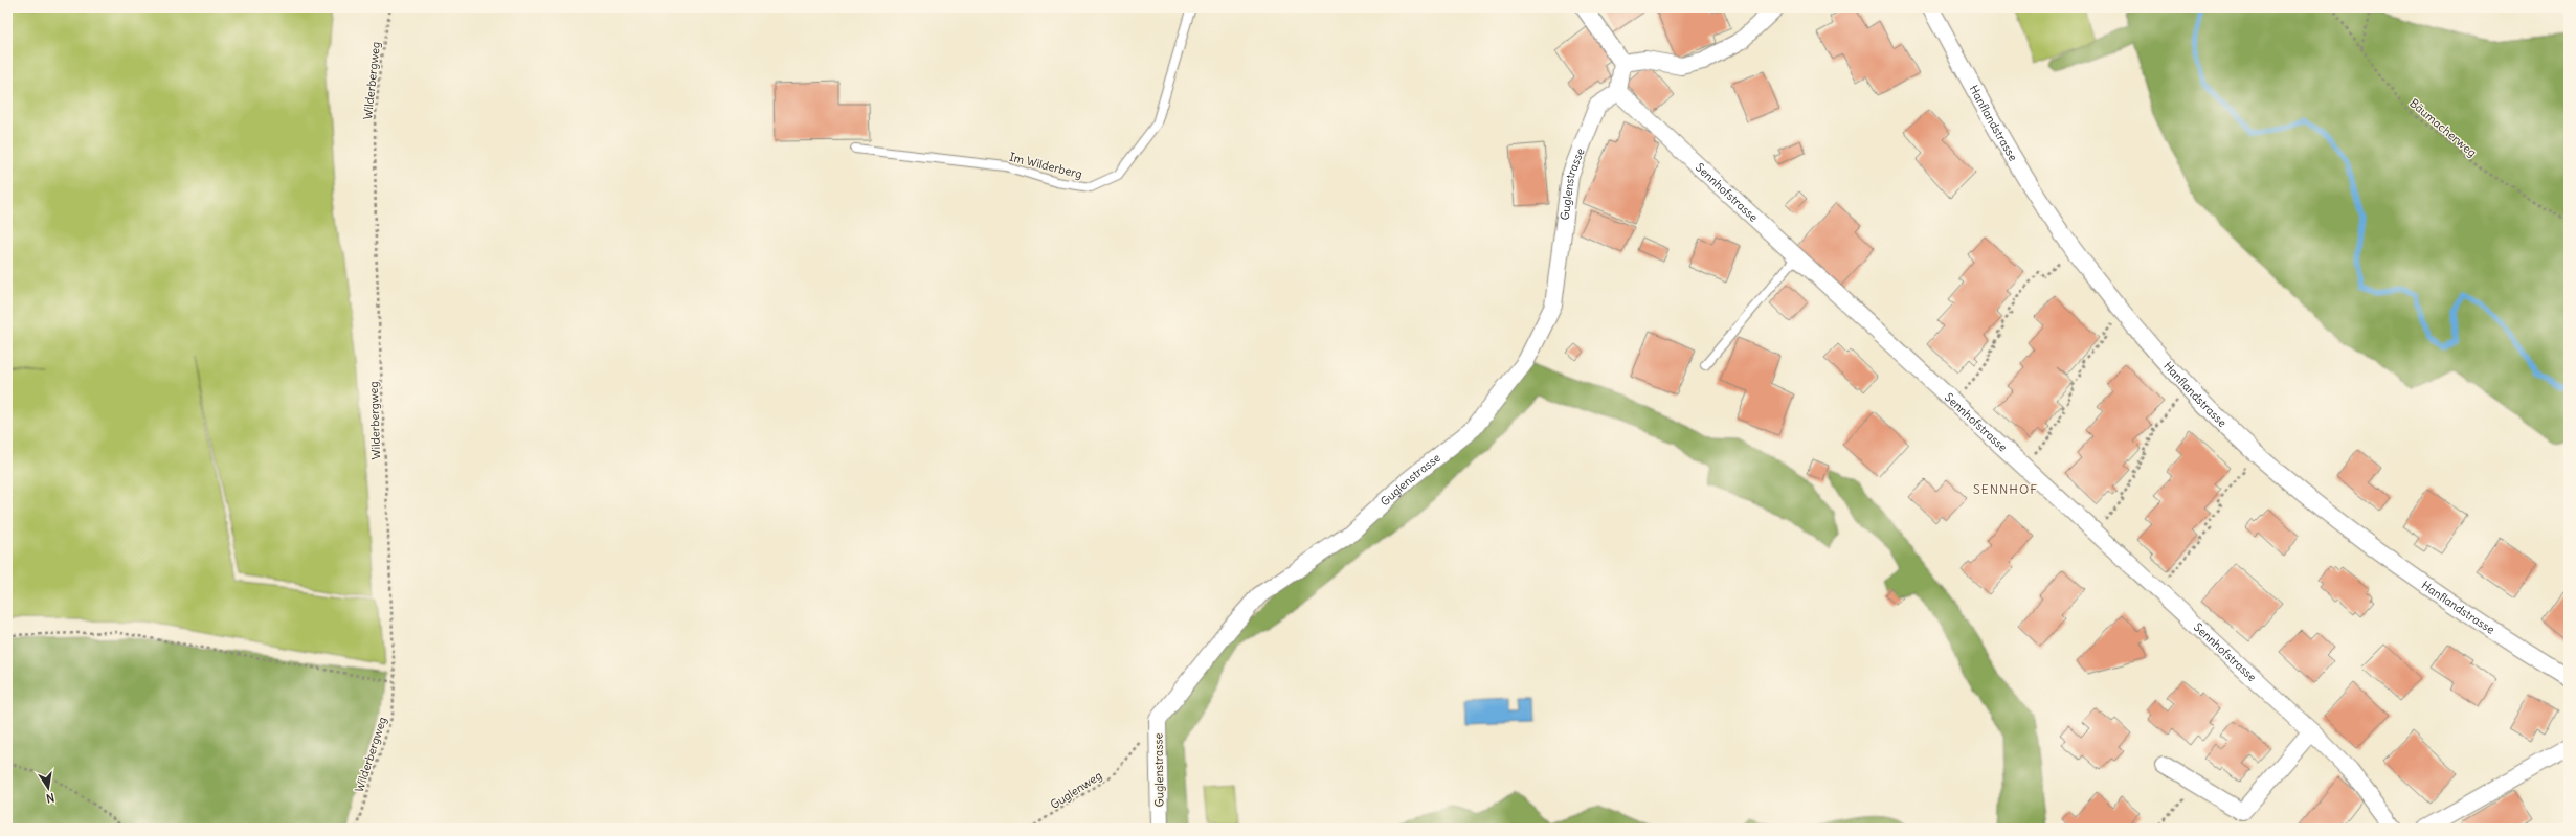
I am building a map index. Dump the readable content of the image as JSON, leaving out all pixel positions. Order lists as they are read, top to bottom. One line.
{"streets":{"street":["Hanflandstrasse","Guglenstrasse","Sennhofstrasse"],"lane":["Im Wilderberg"],"path":["Wilderbergweg","Bäumacherweg","Guglenweg"]},"crossings":[["Guglenstrasse","Sennhofstrasse"],["Guglenstrasse","Guglenweg"]],"districts":["SENNHOF"],"north":"bottom"}
